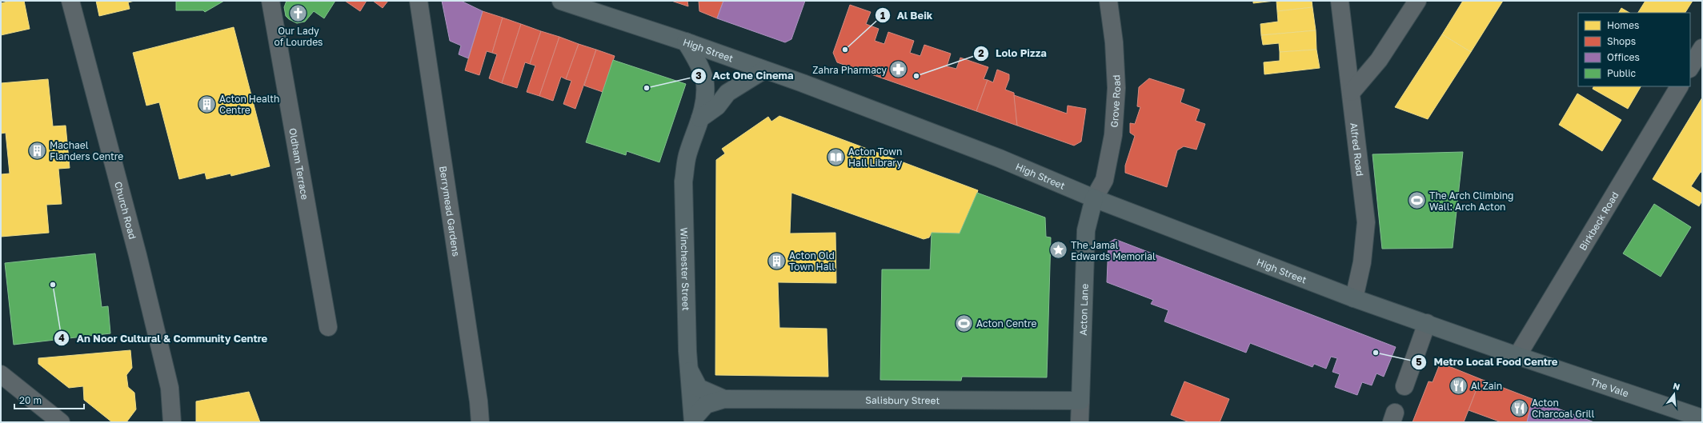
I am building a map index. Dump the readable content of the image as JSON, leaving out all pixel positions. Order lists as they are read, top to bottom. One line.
{"streets":{"main road":["High Street","Winchester Street","Acton Lane","The Vale","Salisbury Street"],"street":["Grove Road","Alfred Road","Oldham Terrace","Church Road","Berrymead Gardens","Birkbeck Road"]},"crossings":[["High Street","Grove Road"],["High Street","Alfred Road"],["High Street","Birkbeck Road"],["High Street","Winchester Street"],["High Street","Acton Lane"],["High Street","The Vale"],["Grove Road","Acton Lane"],["Birkbeck Road","The Vale"],["Winchester Street","Salisbury Street"],["Acton Lane","Salisbury Street"]],"places":{"church":["Our Lady of Lourdes"],"other":["Al Beik","Lolo Pizza","Act One Cinema","An Noor Cultural & Community Centre","Metro Local Food Centre"],"pharmacy":["Zahra Pharmacy"],"building":["Acton Health Centre","Machael Flanders Centre","Acton Old Town Hall"],"library":["Acton Town Hall Library"],"sports":["The Arch Climbing Wall: Arch Acton","Acton Centre"],"place":["The Jamal Edwards Memorial"],"restaurant":["Al Zain","Acton Charcoal Grill"]},"legend":["Homes","Shops","Offices","Public"],"scale_bar":"20 m","north":"top"}
